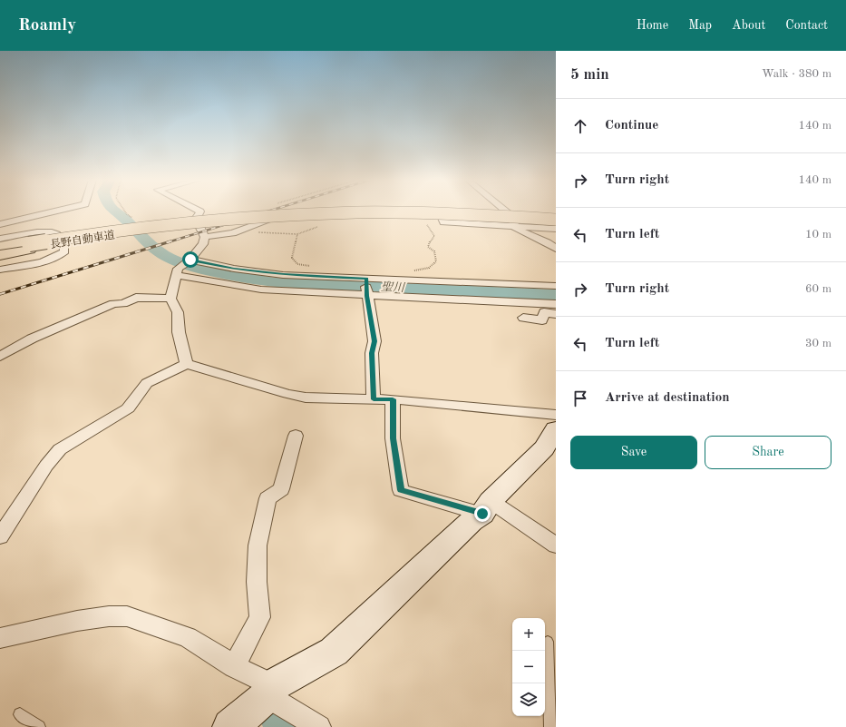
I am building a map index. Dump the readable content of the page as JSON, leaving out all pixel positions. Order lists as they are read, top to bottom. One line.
{"streets":{"highway":["長野自動車道"]},"water":["聖川"],"page":{"header":"Roamly","nav":["Home","Map","About","Contact"],"heading":["5 min","Walk · 380 m"],"list":[["Continue","140 m"],["Turn right","140 m"],["Turn left","10 m"],["Turn right","60 m"],["Turn left","30 m"],"Arrive at destination"],"buttons":["Save","Share"],"map_buttons":["+","−"]}}
